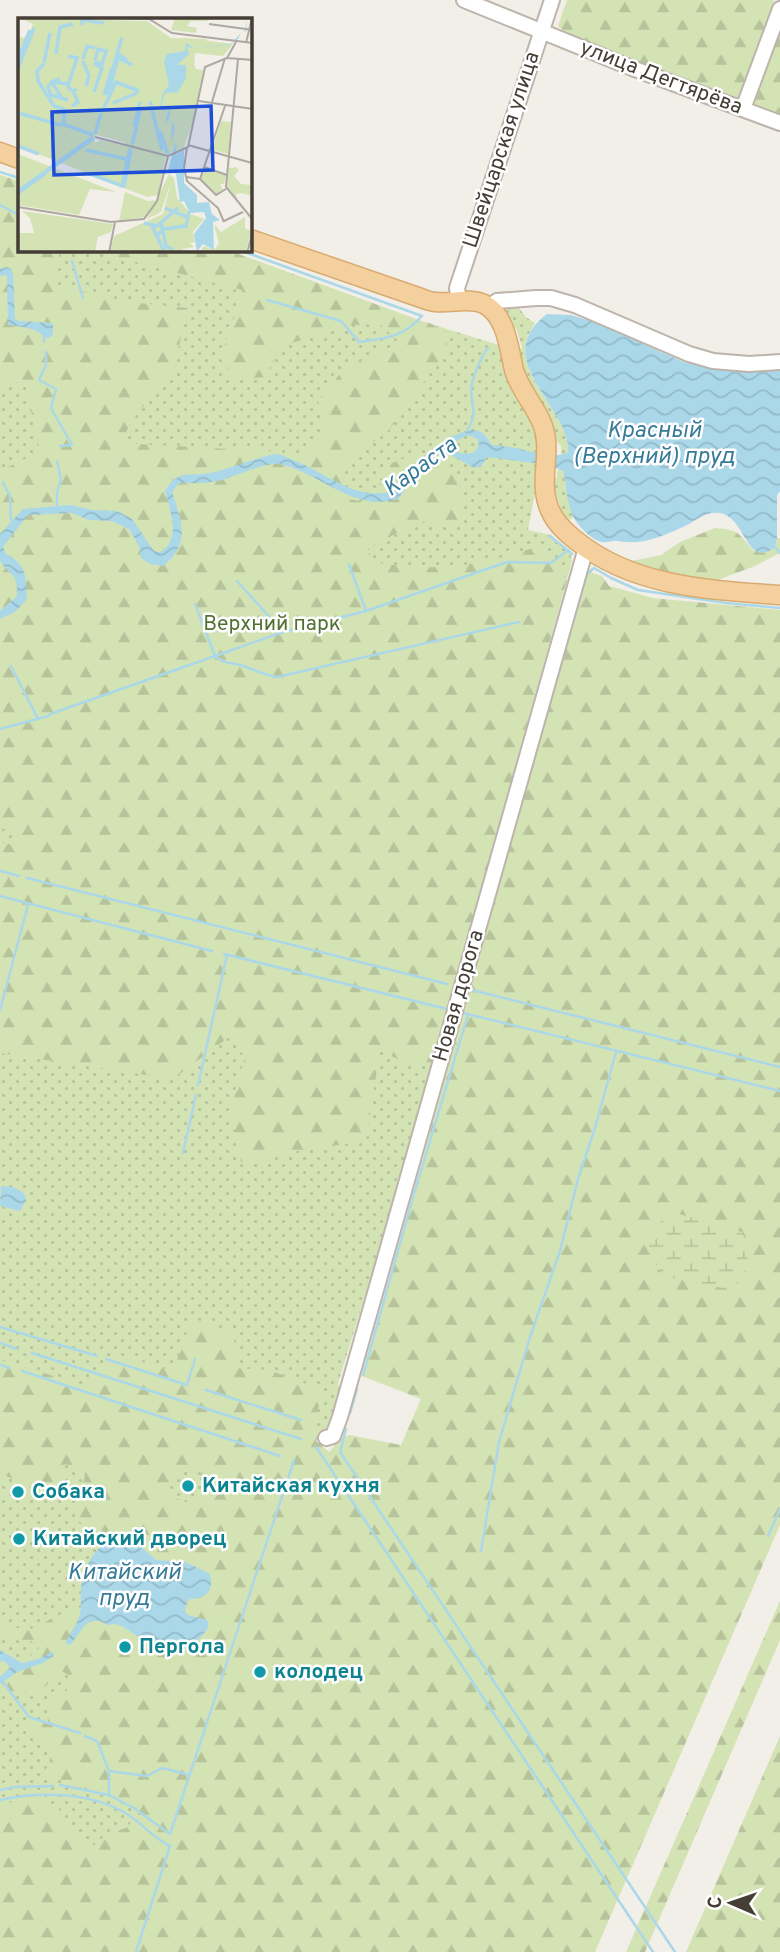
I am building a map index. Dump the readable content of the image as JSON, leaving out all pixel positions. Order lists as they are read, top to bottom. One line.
{"streets":{"street":["улица Дегтярёва","Швейцарская улица","Новая дорога"]},"crossings":[["улица Дегтярёва","Швейцарская улица"]],"water":["Красный (Верхний) пруд","Караста","Китайский пруд"],"parks":["Верхний парк"],"places":["Китайская кухня","Собака","Китайский дворец","Пергола","колодец"],"north":"left"}
